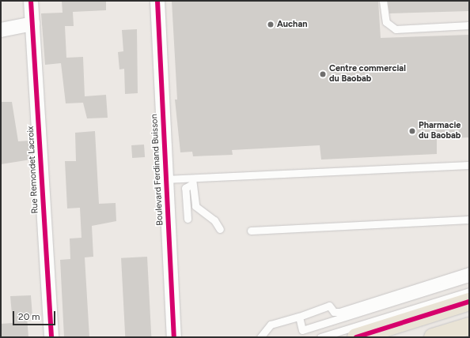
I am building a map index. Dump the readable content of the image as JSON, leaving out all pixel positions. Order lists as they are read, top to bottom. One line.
{"streets":{"street":["Rue Remondet Lacroix","Boulevard Ferdinand Buisson"]},"places":["Auchan","Centre commercial du Baobab","Pharmacie du Baobab"],"scale_bar":"20 m"}
